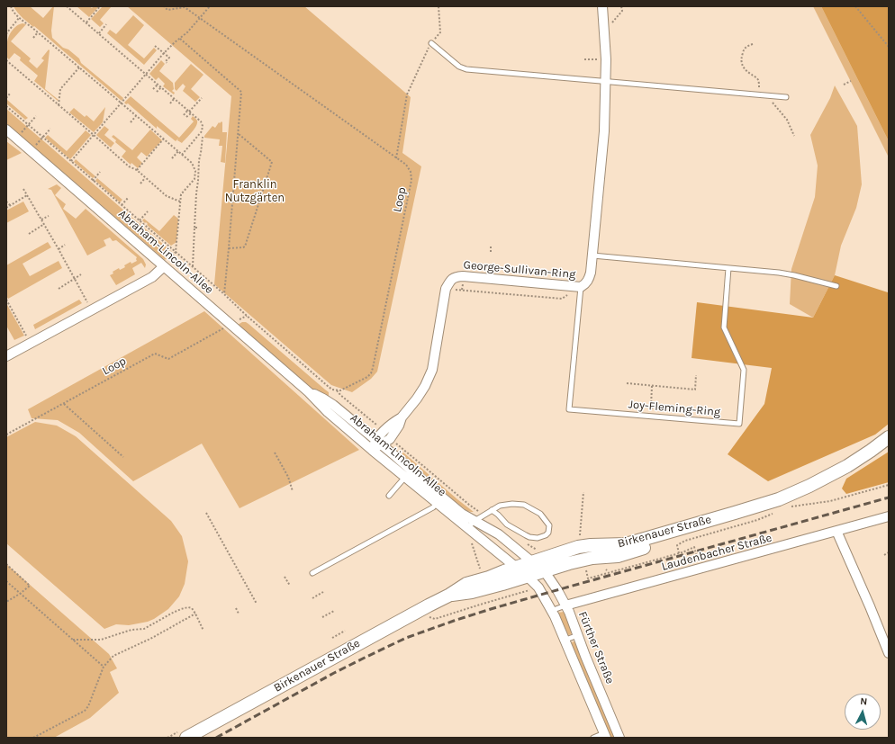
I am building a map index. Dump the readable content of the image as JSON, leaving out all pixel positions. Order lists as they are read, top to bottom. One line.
{"streets":{"street":["Abraham-Lincoln-Allee","George-Sullivan-Ring","Birkenauer Straße","Laudenbacher Straße","Fürther Straße"],"lane":["Joy-Fleming-Ring"],"path":["Loop"]},"crossings":[["Loop","Abraham-Lincoln-Allee"],["Abraham-Lincoln-Allee","Birkenauer Straße"],["Abraham-Lincoln-Allee","Fürther Straße"],["George-Sullivan-Ring","Joy-Fleming-Ring"],["Birkenauer Straße","Fürther Straße"],["Laudenbacher Straße","Fürther Straße"]],"parks":["Franklin Nutzgärten"],"north":"top"}
